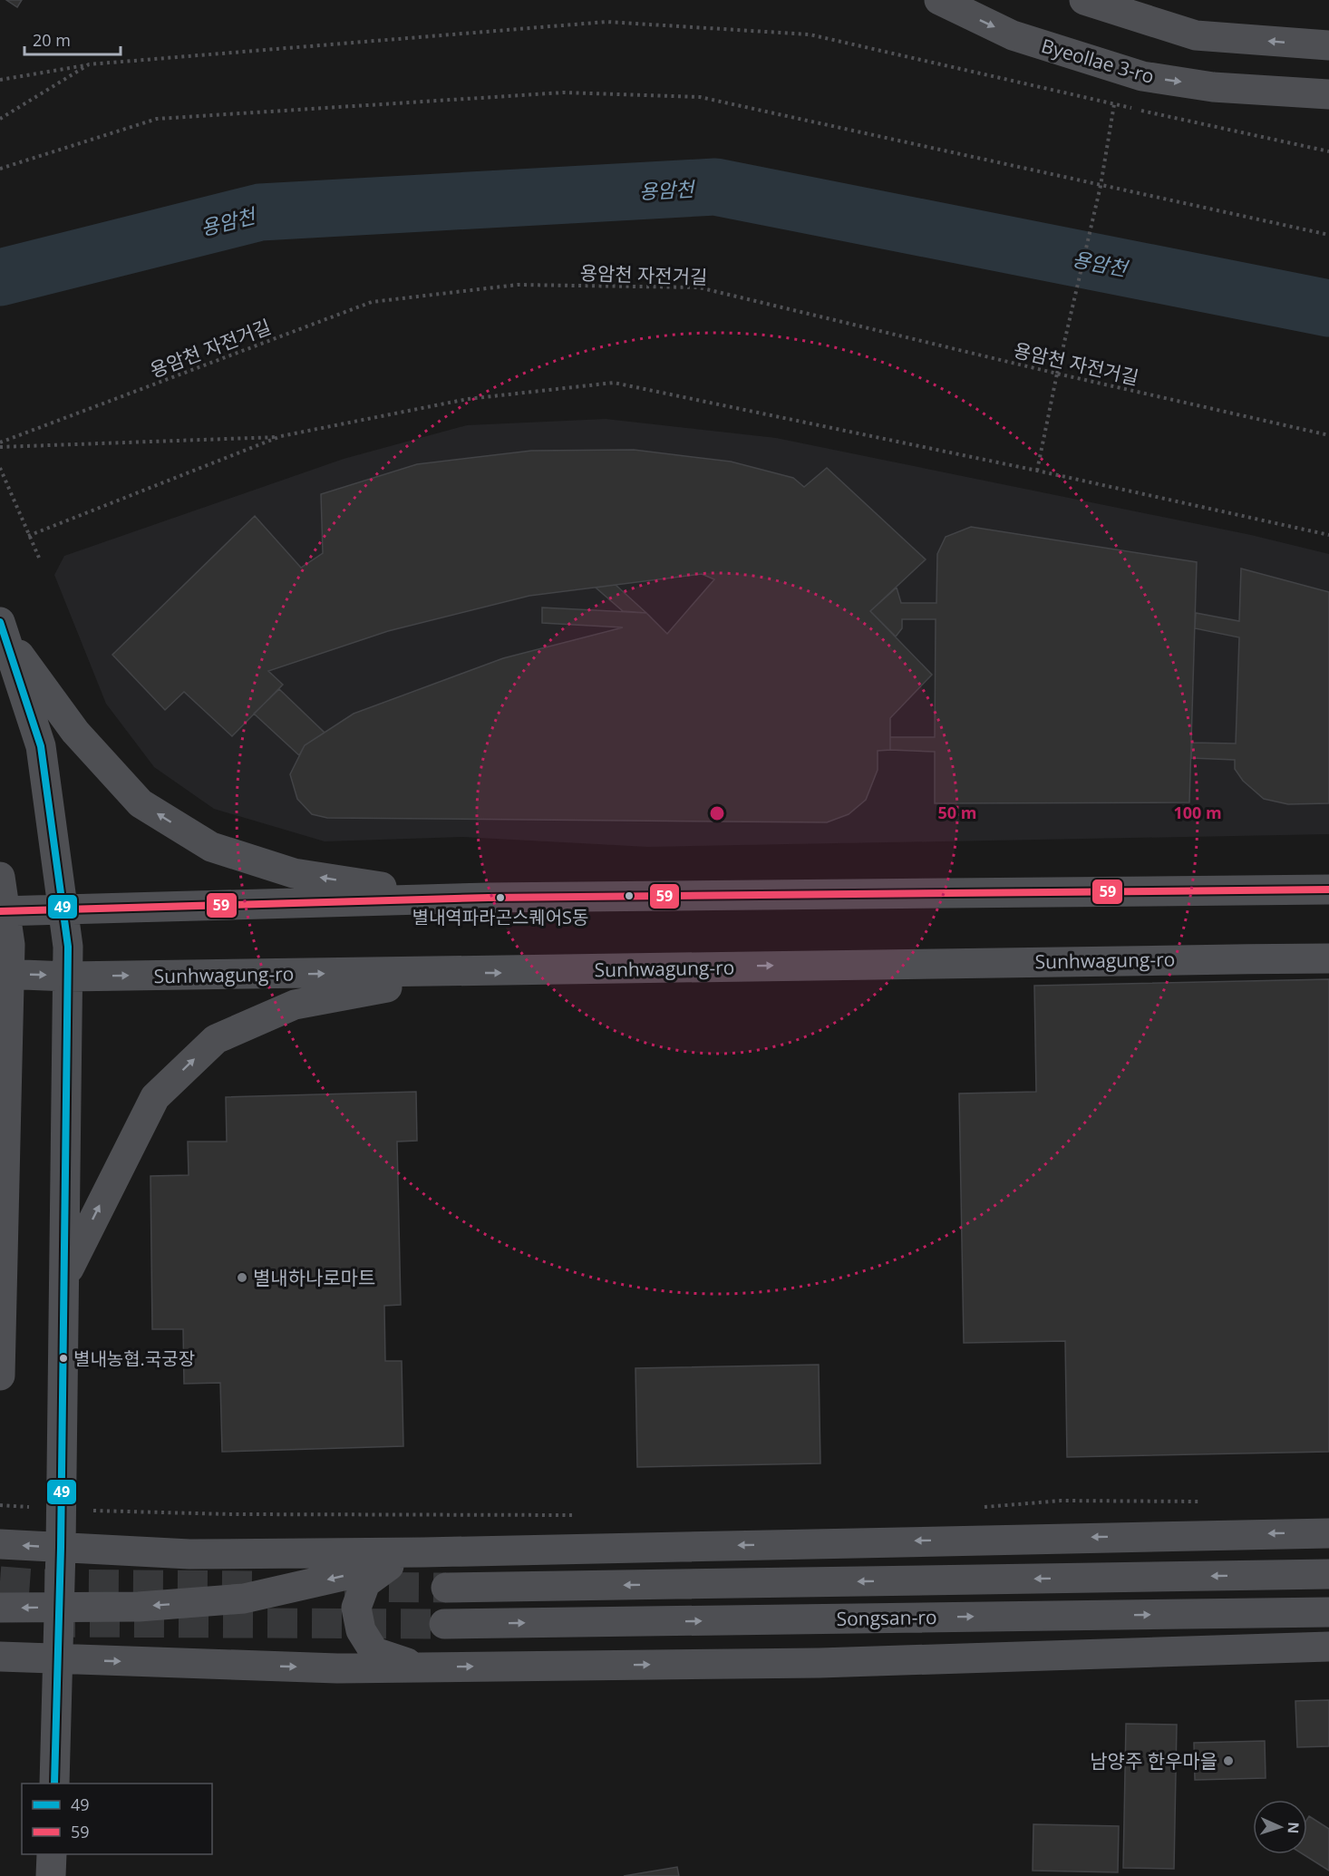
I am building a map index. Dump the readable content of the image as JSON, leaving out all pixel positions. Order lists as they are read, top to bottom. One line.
{"streets":{"street":["Byeollae 3-ro","Sunhwagung-ro","Songsan-ro"],"path":["용암천 자전거길"]},"water":["용암천"],"places":["별내역파라곤스퀘어S동","별내하나로마트","별내농협.국궁장","남양주 한우마을"],"lines":["transit line 49","transit line 59"],"legend":["49","59"],"scale_bar":"20 m","north":"right","rings":["50 m","100 m"]}
